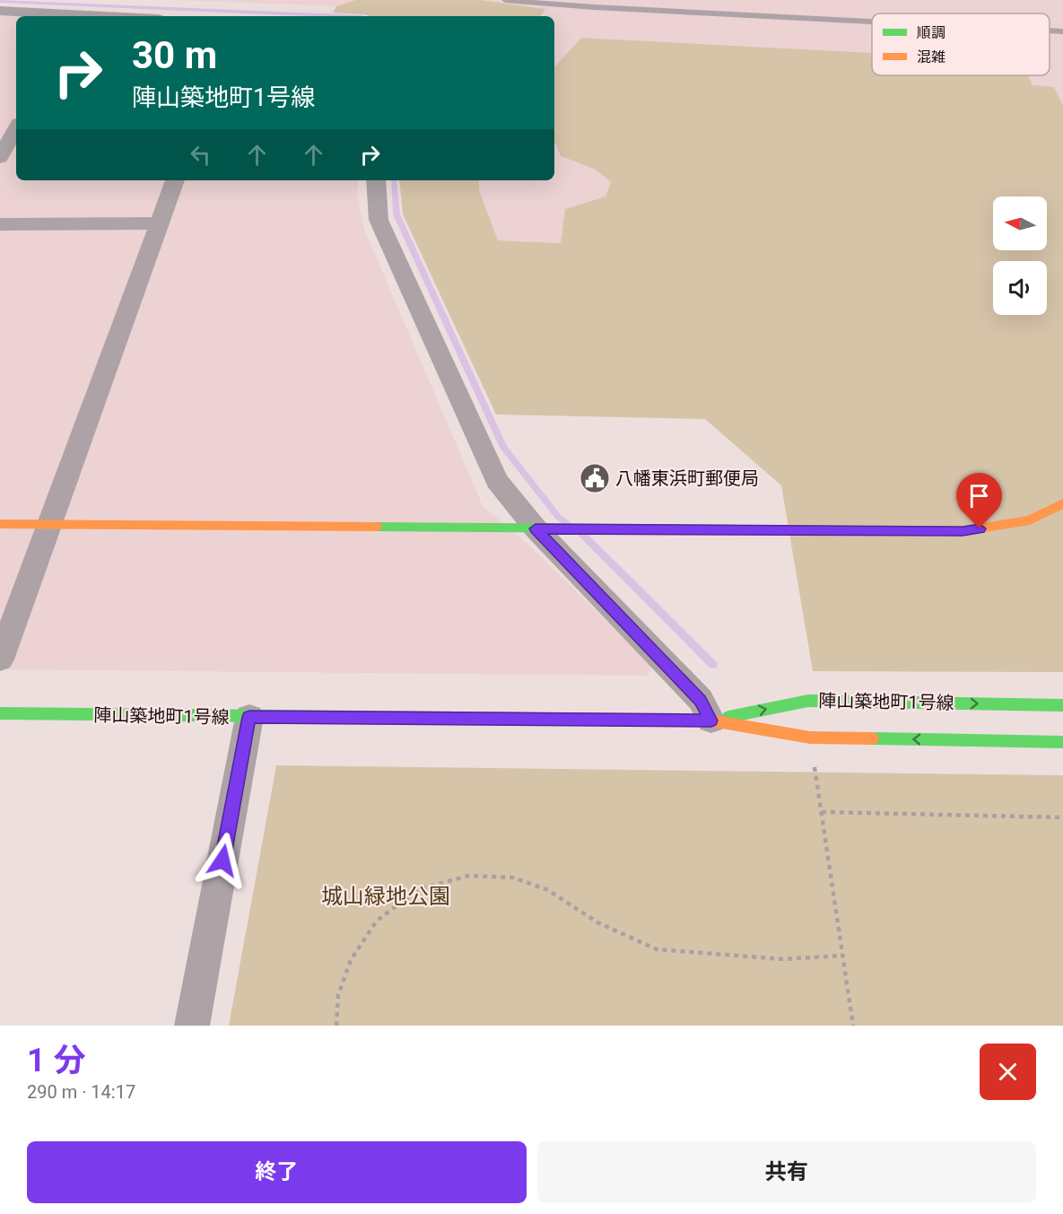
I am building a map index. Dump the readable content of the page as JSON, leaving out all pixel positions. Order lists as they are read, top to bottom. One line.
{"streets":{"street":["陣山築地町1号線"]},"parks":["城山緑地公園"],"places":{"public building":["八幡東浜町郵便局"]},"legend":["順調","混雑"],"north":"left","page":{"turn":["30 m","陣山築地町1号線"],"heading":["1 分","290 m · 14:17"],"buttons":["終了","共有"]}}
